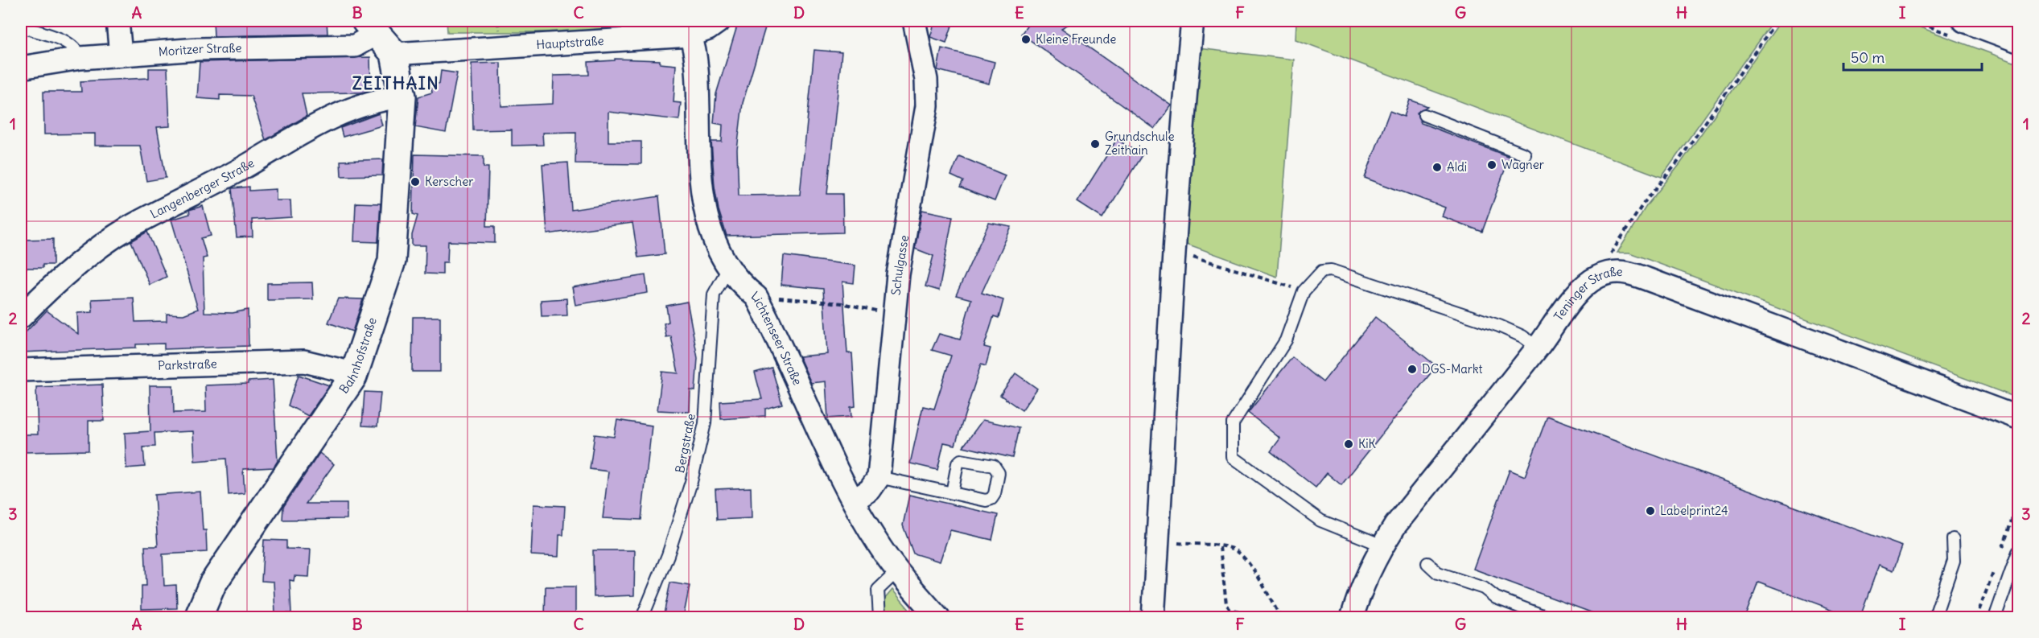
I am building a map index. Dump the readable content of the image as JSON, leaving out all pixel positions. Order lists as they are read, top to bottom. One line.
{"streets":{"street":["Hauptstraße","Moritzer Straße","Langenberger Straße","Schulgasse","Teninger Straße","Lichtenseer Straße","Bahnhofstraße","Parkstraße"],"lane":["Bergstraße"]},"crossings":[["Hauptstraße","Lichtenseer Straße"],["Hauptstraße","Bahnhofstraße"],["Langenberger Straße","Bahnhofstraße"],["Lichtenseer Straße","Bergstraße"],["Bahnhofstraße","Parkstraße"]],"districts":["ZEITHAIN"],"places":["Kleine Freunde","Grundschule Zeithain","Wagner","Aldi","Kerscher","DGS-Markt","KiK","Labelprint24"],"scale_bar":"50 m","grid":{"columns":["A","B","C","D","E","F","G","H","I"],"rows":["1","2","3"]}}
